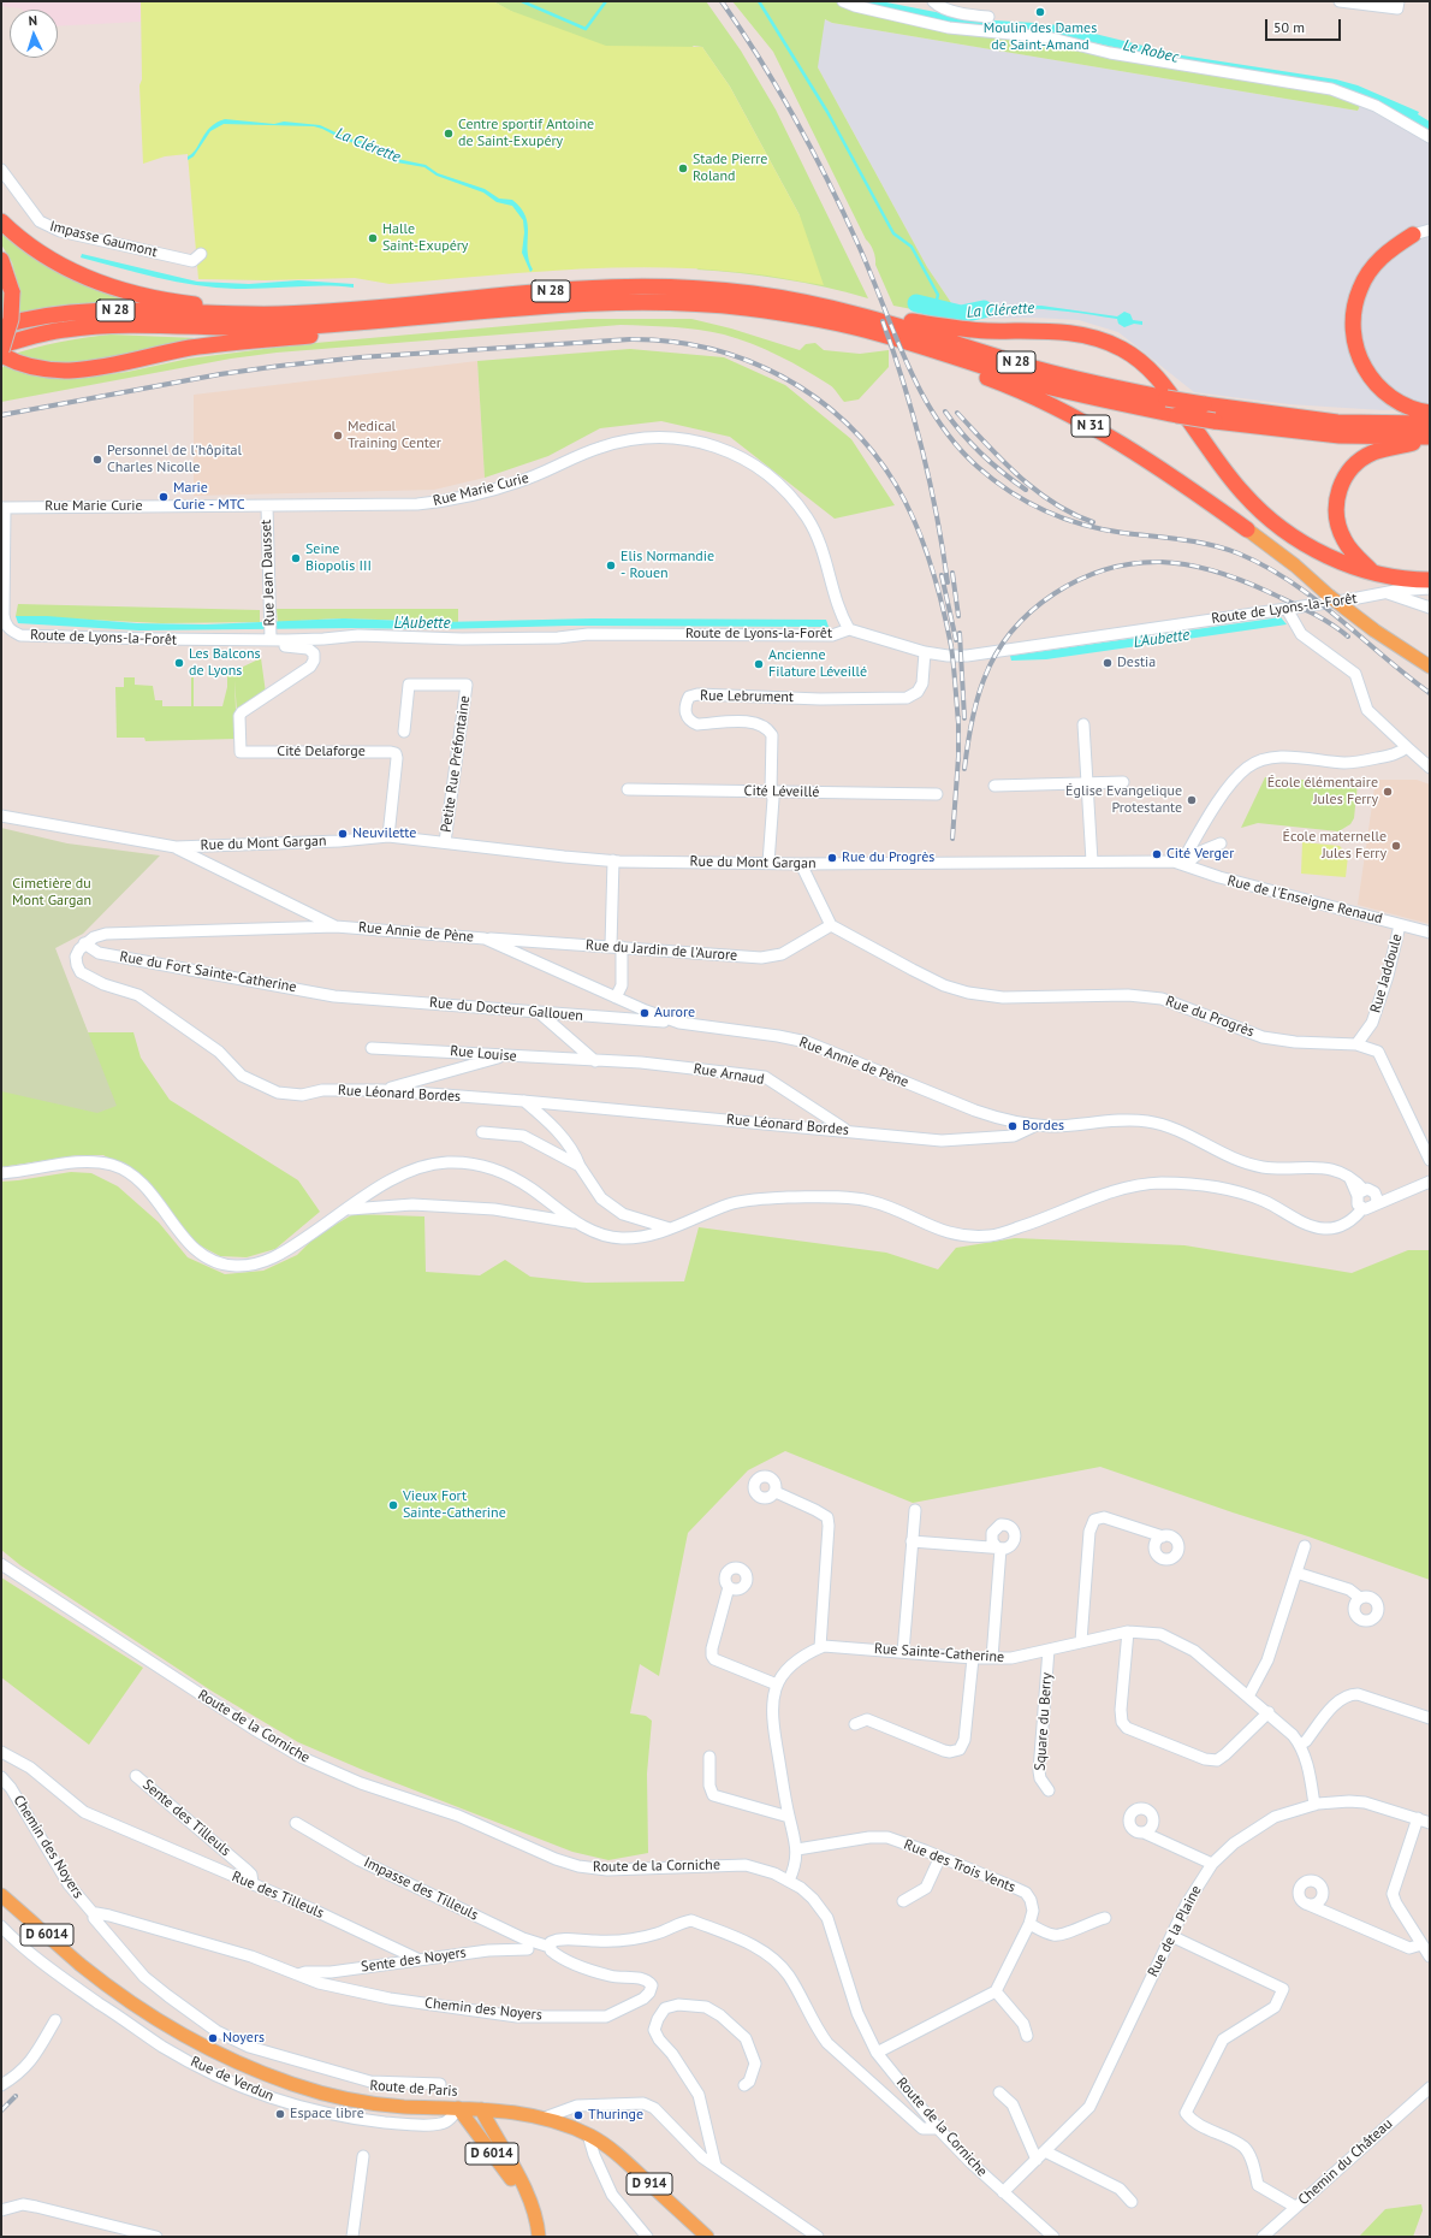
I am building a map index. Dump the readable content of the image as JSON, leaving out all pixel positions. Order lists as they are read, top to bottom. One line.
{"streets":{"highway":["N 28","N 31"],"main road":["D 6014","Route de Paris","D 914"],"street":["Impasse Gaumont","Rue Marie Curie","Rue Jean Dausset","Route de Lyons-la-Forêt","Rue Lebrument","Cité Delaforge","Petite Rue Préfontaine","Cité Léveillé","Rue du Mont Gargan","Rue de l'Enseigne Renaud","Rue Annie de Pène","Rue du Jardin de l'Aurore","Rue du Fort Sainte-Catherine","Rue Jaddoule","Rue du Docteur Gallouen","Rue du Progrès","Rue Louise","Rue Arnaud","Rue Léonard Bordes","Rue Sainte-Catherine","Square du Berry","Route de la Corniche","Sente des Tilleuls","Chemin des Noyers","Rue des Trois Vents","Impasse des Tilleuls","Rue des Tilleuls","Rue de la Plaine","Sente des Noyers","Rue de Verdun","Chemin du Château"]},"crossings":[["N 28","N 31"],["Rue Marie Curie","Rue Jean Dausset"],["Rue Marie Curie","Route de Lyons-la-Forêt"],["Rue Jean Dausset","Route de Lyons-la-Forêt"],["Route de Lyons-la-Forêt","Rue Lebrument"],["Route de Lyons-la-Forêt","Cité Delaforge"],["Rue Lebrument","Cité Léveillé"],["Rue Lebrument","Rue du Mont Gargan"],["Cité Delaforge","Rue du Mont Gargan"],["Petite Rue Préfontaine","Rue du Mont Gargan"],["Rue du Mont Gargan","Rue de l'Enseigne Renaud"],["Rue du Mont Gargan","Rue Annie de Pène"],["Rue de l'Enseigne Renaud","Rue Jaddoule"],["Rue Annie de Pène","Rue du Jardin de l'Aurore"],["Rue Annie de Pène","Rue du Docteur Gallouen"],["Rue Annie de Pène","Rue Léonard Bordes"],["Rue du Jardin de l'Aurore","Rue du Progrès"],["Rue du Fort Sainte-Catherine","Rue du Docteur Gallouen"],["Rue du Fort Sainte-Catherine","Rue Léonard Bordes"],["Rue Jaddoule","Rue du Progrès"],["Rue Louise","Rue Arnaud"],["Rue Arnaud","Rue Léonard Bordes"],["Rue Sainte-Catherine","Square du Berry"],["Rue Sainte-Catherine","Route de la Corniche"],["Rue Sainte-Catherine","Rue des Trois Vents"],["Rue Sainte-Catherine","Rue de la Plaine"],["Route de la Corniche","Rue de la Plaine"],["Sente des Tilleuls","Rue des Tilleuls"],["Chemin des Noyers","Impasse des Tilleuls"],["Chemin des Noyers","Sente des Noyers"],["Impasse des Tilleuls","Sente des Noyers"],["Rue des Tilleuls","Sente des Noyers"],["D 6014","Rue de Verdun"],["D 6014","Route de Paris"],["Rue de Verdun","Route de Paris"]],"water":["Le Robec","La Clérette","L'Aubette"],"parks":["Cimetière du Mont Gargan"],"places":["Moulin des Dames de Saint-Amand","Centre sportif Antoine de Saint-Exupéry","Stade Pierre Roland","Halle Saint-Exupéry","Medical Training Center","Personnel de l'hôpital Charles Nicolle","Marie Curie - MTC","Seine Biopolis III","Elis Normandie - Rouen","Les Balcons de Lyons","Destia","Ancienne Filature Léveillé","École élémentaire Jules Ferry","Église Evangelique Protestante","Neuvilette","École maternelle Jules Ferry","Cité Verger","Rue du Progrès","Aurore","Bordes","Vieux Fort Sainte-Catherine","Noyers","Espace libre","Thuringe"],"scale_bar":"50 m","north":"top"}
